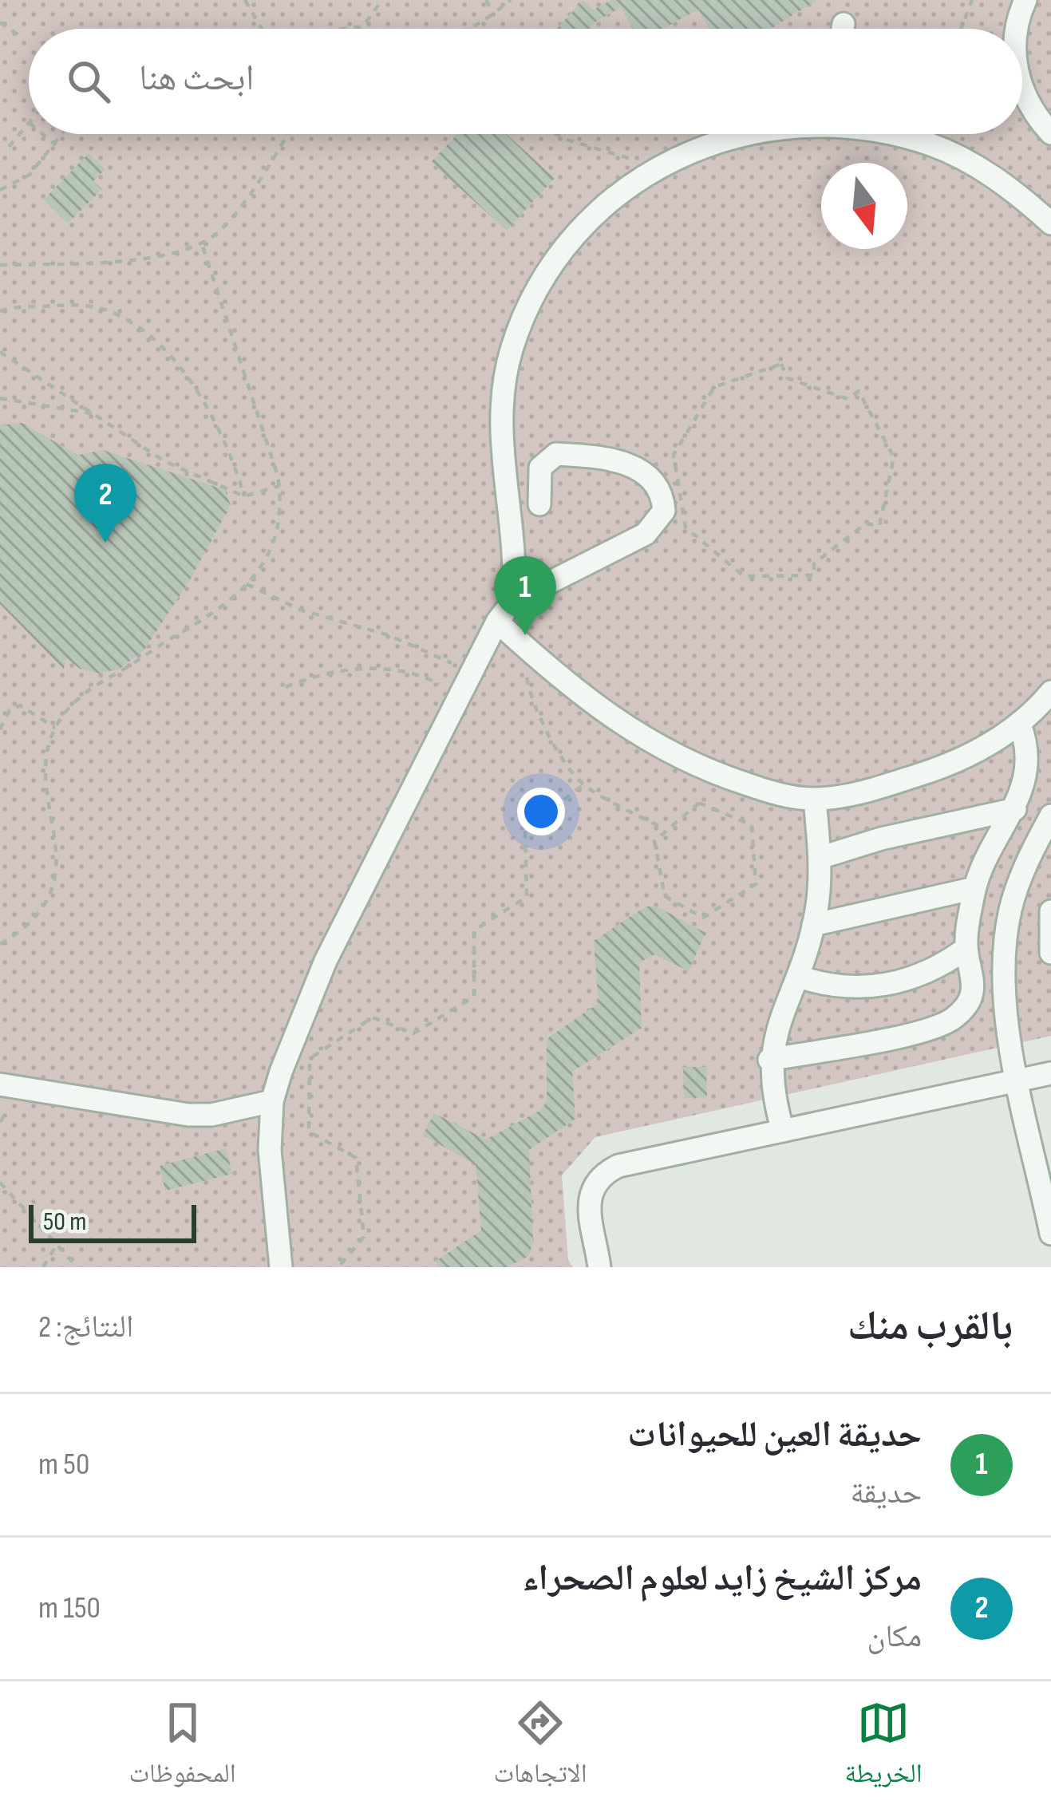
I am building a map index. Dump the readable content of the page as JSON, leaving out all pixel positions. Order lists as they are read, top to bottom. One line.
{"scale_bar":"50 m","north":"bottom","page":{"search":"ابحث هنا","pins":["2","1"],"scale":"50 m","heading":["بالقرب منك","النتائج: 2"],"list":[{"mark":"1","name":"حديقة العين للحيوانات","note":"حديقة","value":"50 m"},{"mark":"2","name":"مركز الشيخ زايد لعلوم الصحراء","note":"مكان","value":"150 m"}],"nav":["الخريطة","الاتجاهات","المحفوظات"]}}
